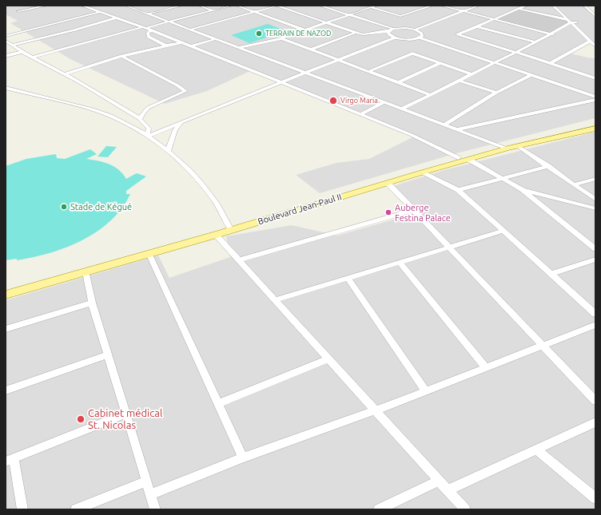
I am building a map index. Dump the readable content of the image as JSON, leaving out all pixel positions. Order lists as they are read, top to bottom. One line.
{"streets":{"main road":["Boulevard Jean-Paul II"]},"places":["TERRAIN DE NAZOD","Virgo Maria","Stade de Kégué","Auberge Festina Palace","Cabinet médical St. Nicolas"]}
